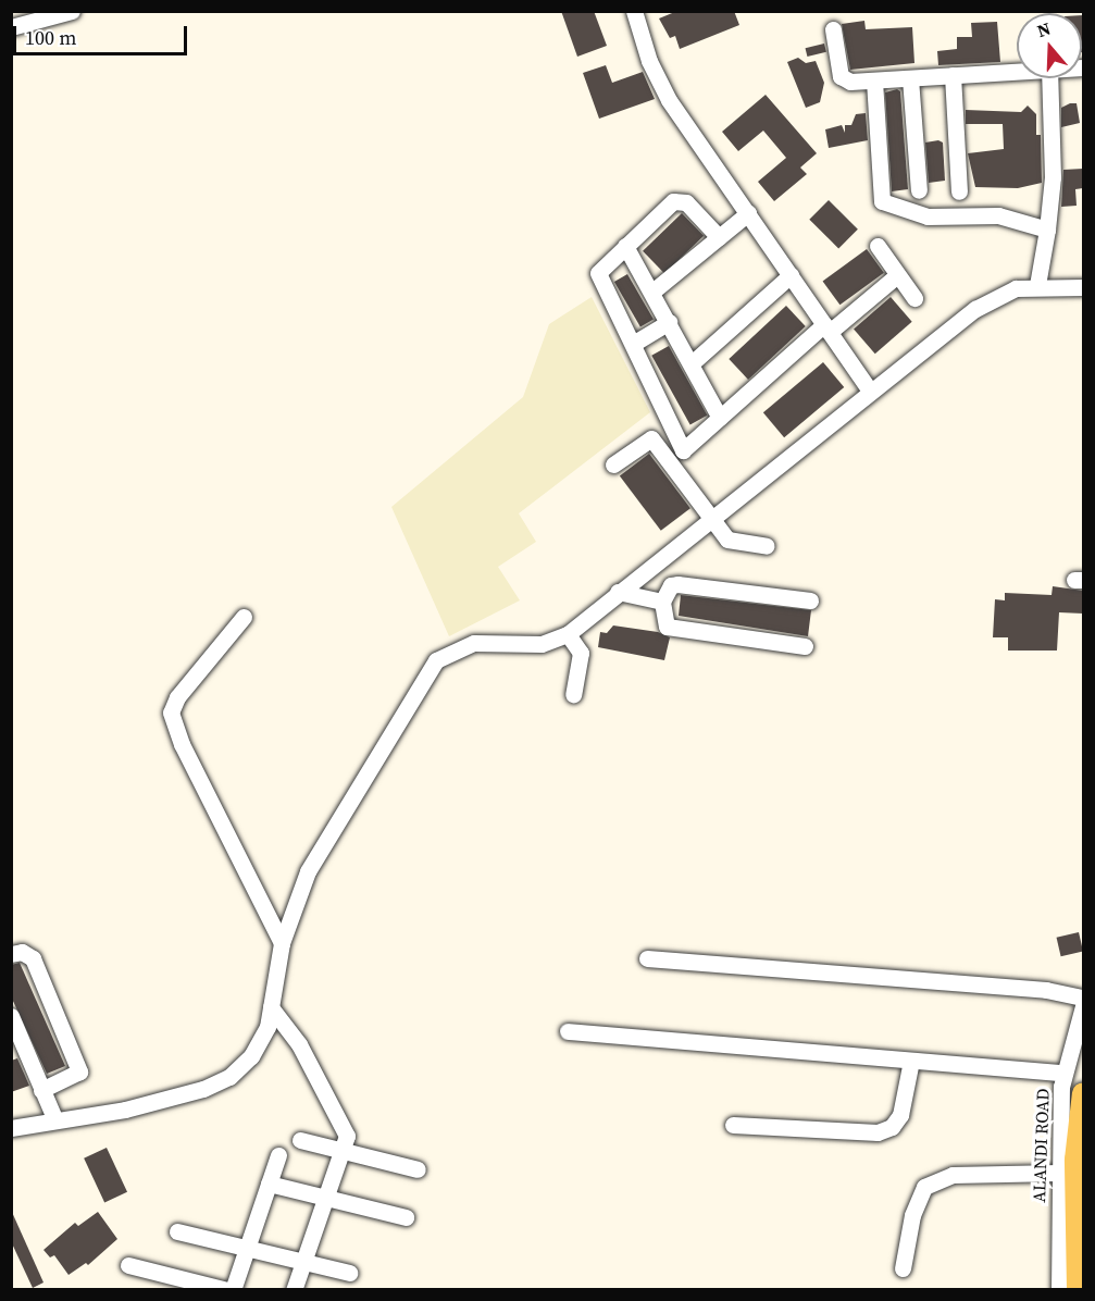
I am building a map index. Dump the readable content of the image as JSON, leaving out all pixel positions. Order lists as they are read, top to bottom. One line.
{"streets":{"street":["ALANDI ROAD"]},"scale_bar":"100 m","north":"top"}
